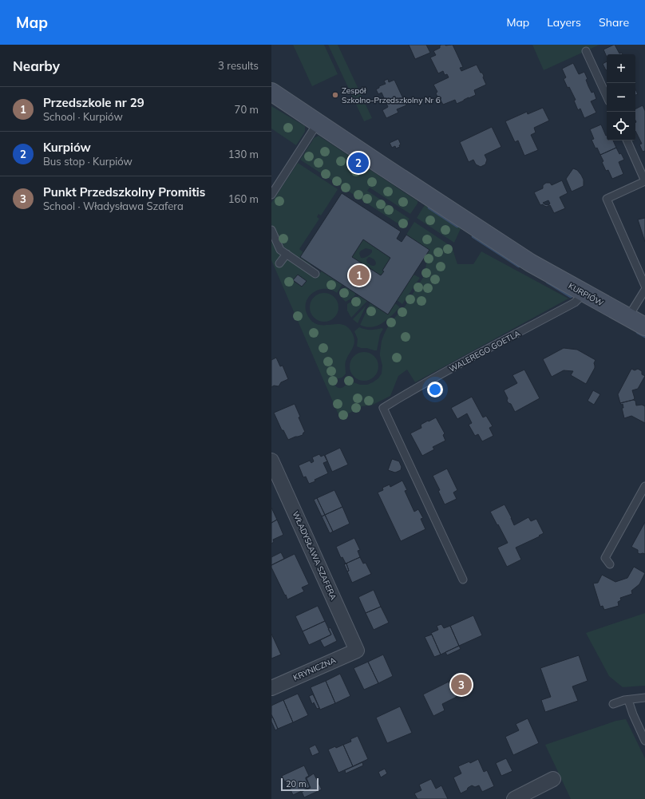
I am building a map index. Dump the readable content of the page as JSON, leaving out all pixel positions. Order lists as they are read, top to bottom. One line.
{"streets":{"street":["KURPIÓW","WŁADYSŁAWA SZAFERA","KRYNICZNA"],"lane":["WALEREGO GOETLA"]},"crossings":[["KURPIÓW","WALEREGO GOETLA"],["WŁADYSŁAWA SZAFERA","KRYNICZNA"]],"places":["Zespół Szkolno-Przedszkolny Nr 6"],"scale_bar":"20 m","page":{"header":"Map","nav":["Map","Layers","Share"],"heading":["Nearby","3 results"],"map_buttons":["+","−"],"list":[{"mark":"1","name":"Przedszkole nr 29","note":"School · Kurpiów","value":"70 m"},{"mark":"2","name":"Kurpiów","note":"Bus stop · Kurpiów","value":"130 m"},{"mark":"3","name":"Punkt Przedszkolny Promitis","note":"School · Władysława Szafera","value":"160 m"}],"pins":["2","1","3"],"scale":"20 m"}}
